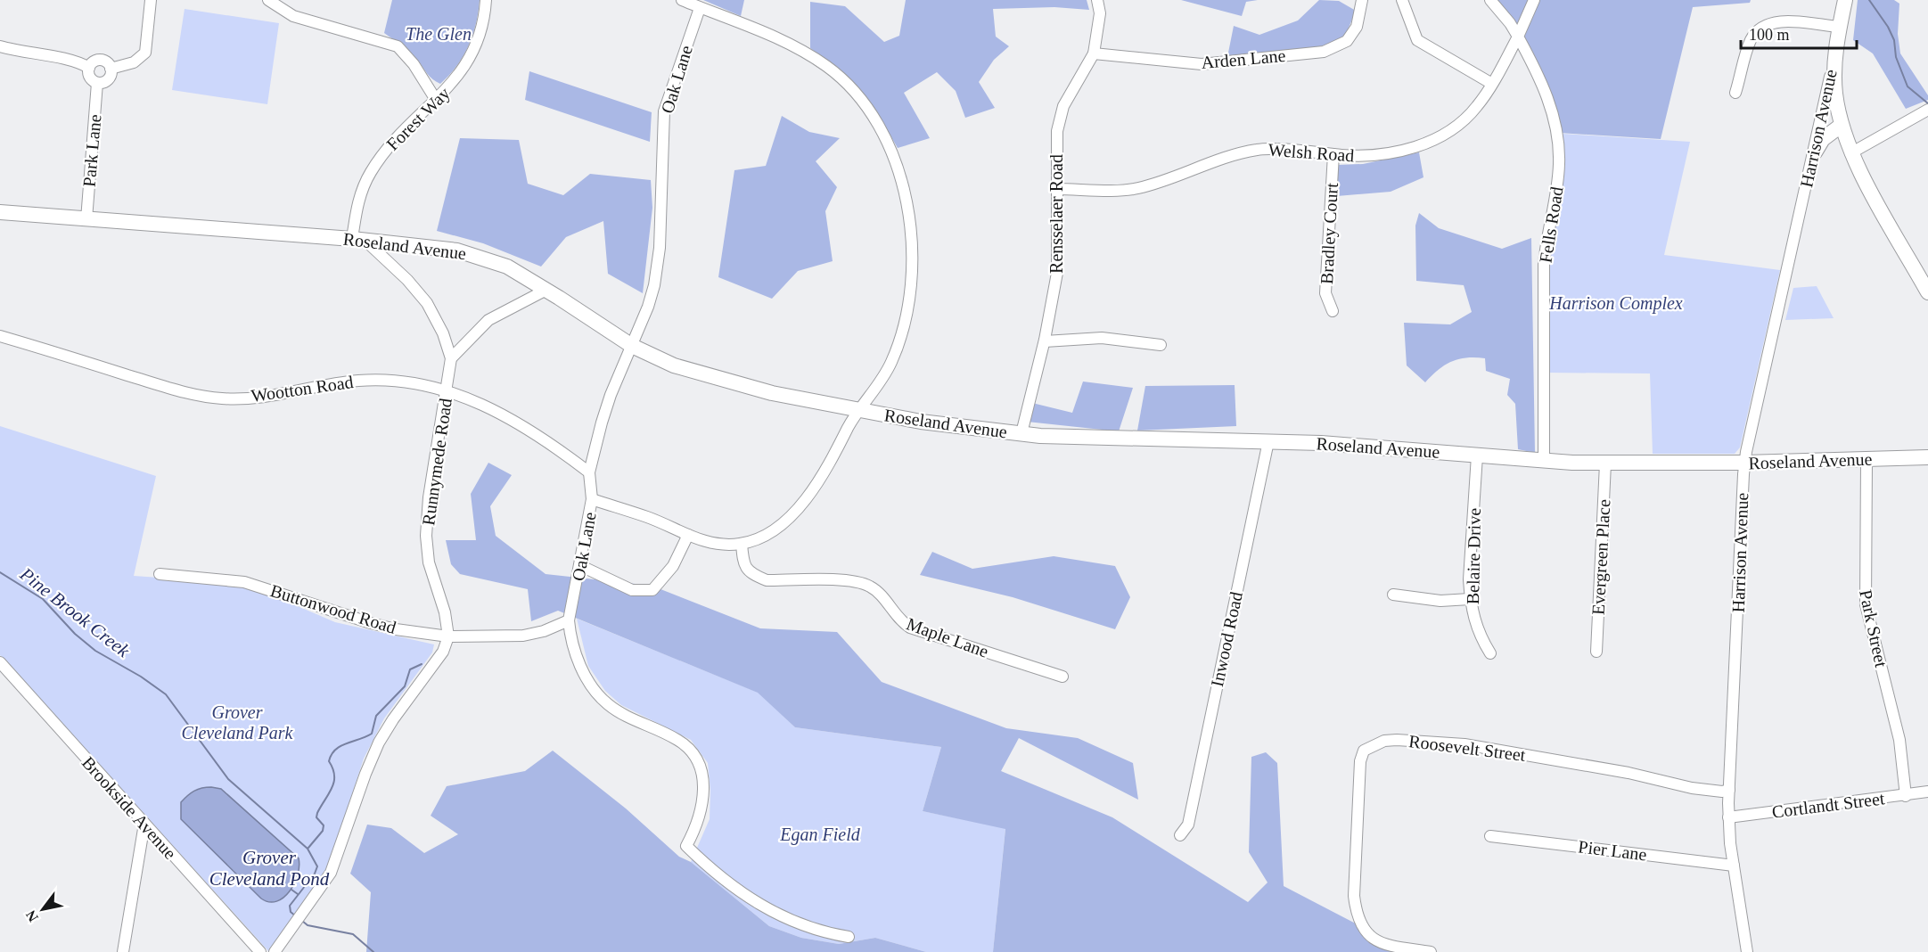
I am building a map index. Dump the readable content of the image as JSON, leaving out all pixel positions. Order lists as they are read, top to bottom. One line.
{"streets":{"main road":["Roseland Avenue"],"street":["Arden Lane","Oak Lane","Forest Way","Harrison Avenue","Park Lane","Welsh Road","Rensselaer Road","Fells Road","Bradley Court","Wootton Road","Runnymede Road","Belaire Drive","Evergreen Place","Buttonwood Road","Park Street","Maple Lane","Inwood Road","Roosevelt Street","Cortlandt Street","Brookside Avenue","Pier Lane"]},"crossings":[["Arden Lane","Rensselaer Road"],["Oak Lane","Roseland Avenue"],["Oak Lane","Wootton Road"],["Oak Lane","Buttonwood Road"],["Forest Way","Roseland Avenue"],["Forest Way","Runnymede Road"],["Harrison Avenue","Roseland Avenue"],["Harrison Avenue","Roosevelt Street"],["Harrison Avenue","Cortlandt Street"],["Harrison Avenue","Pier Lane"],["Park Lane","Roseland Avenue"],["Welsh Road","Rensselaer Road"],["Welsh Road","Fells Road"],["Welsh Road","Bradley Court"],["Rensselaer Road","Roseland Avenue"],["Fells Road","Roseland Avenue"],["Roseland Avenue","Runnymede Road"],["Roseland Avenue","Belaire Drive"],["Roseland Avenue","Evergreen Place"],["Roseland Avenue","Park Street"],["Roseland Avenue","Inwood Road"],["Wootton Road","Runnymede Road"],["Runnymede Road","Buttonwood Road"],["Park Street","Cortlandt Street"]],"water":["Pine Brook Creek","Grover Cleveland Pond"],"parks":["The Glen","Harrison Complex","Grover Cleveland Park","Egan Field"],"scale_bar":"100 m","north":"bottom left"}
